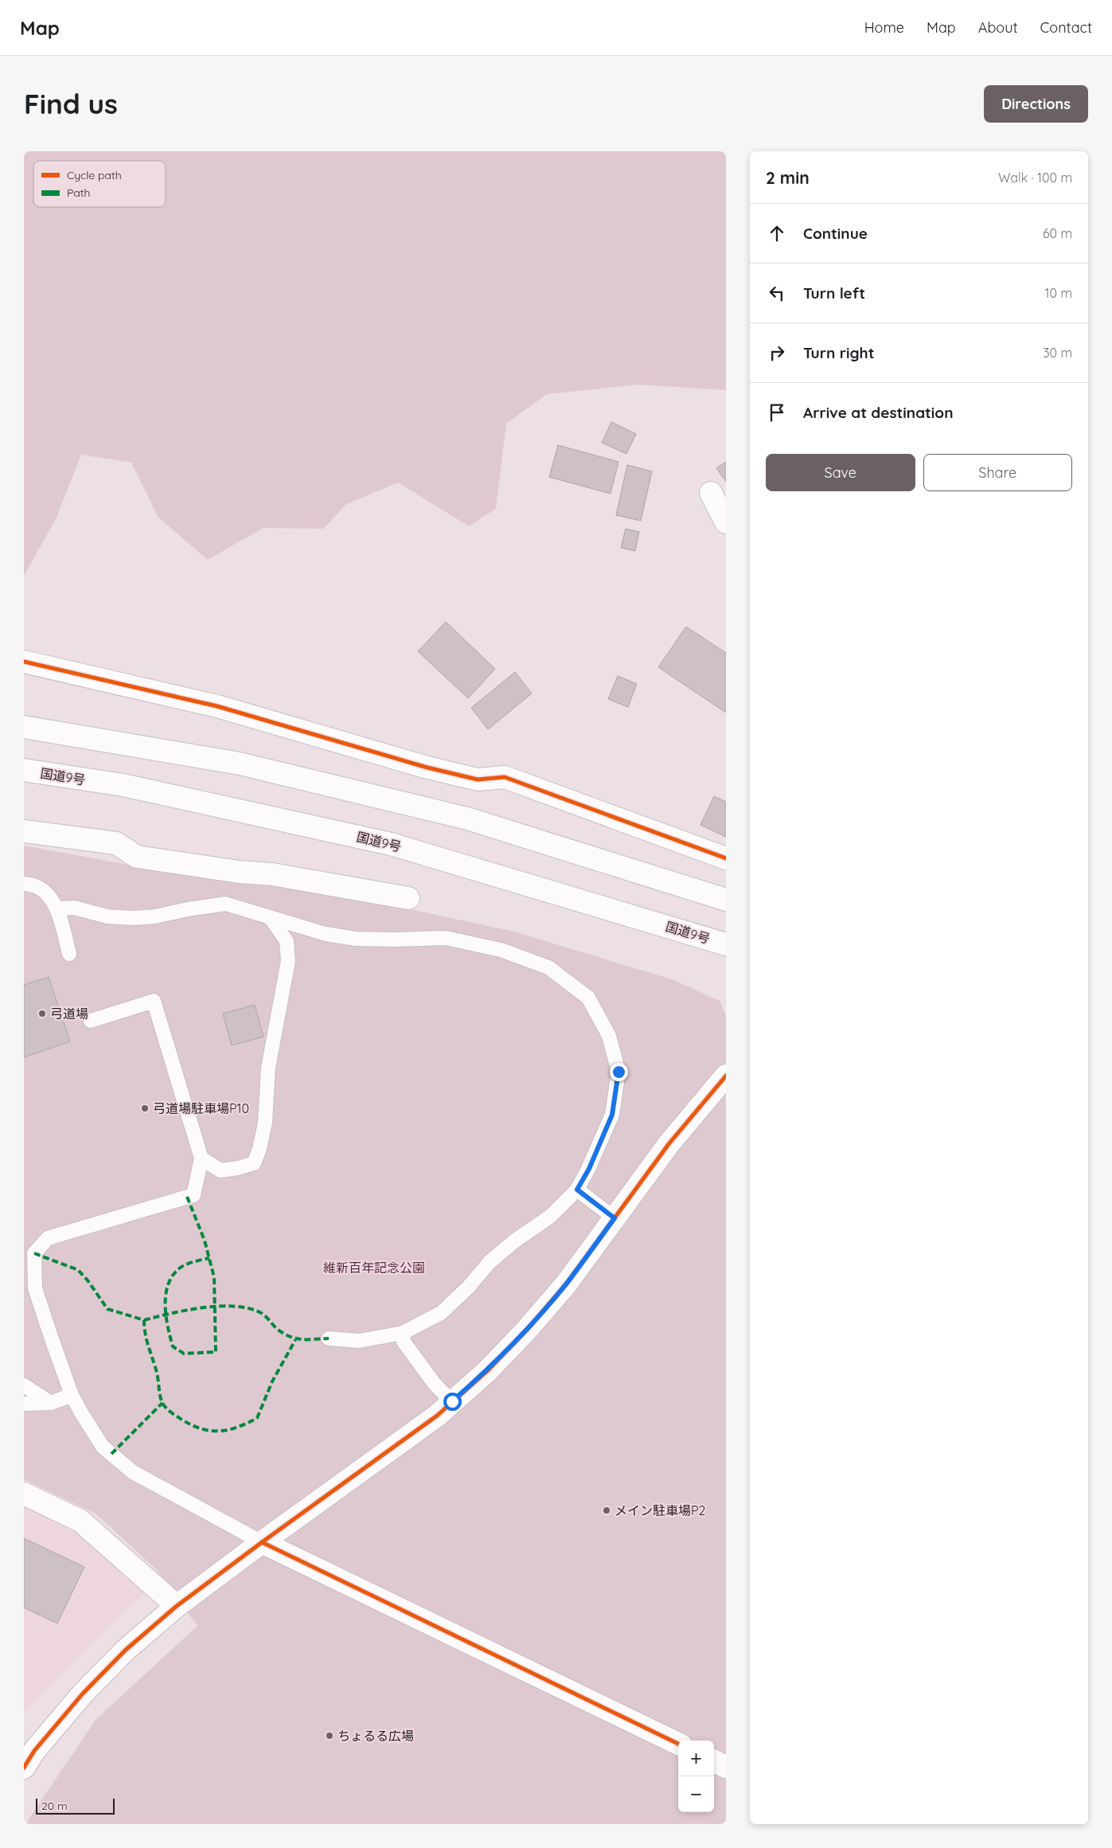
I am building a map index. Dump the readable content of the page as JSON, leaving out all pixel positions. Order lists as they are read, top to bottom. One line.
{"streets":{"main road":["国道9号"]},"parks":["維新百年記念公園"],"places":["弓道場","弓道場駐車場P10","メイン駐車場P2","ちょるる広場"],"legend":["Cycle path","Path"],"scale_bar":"20 m","page":{"header":"Map","nav":["Home","Map","About","Contact"],"buttons":["Directions",["Save","Share"]],"title":"Find us","heading":["2 min","Walk · 100 m"],"list":[["Continue","60 m"],["Turn left","10 m"],["Turn right","30 m"],"Arrive at destination"],"map_buttons":["+","−"],"scale":"20 m"}}
